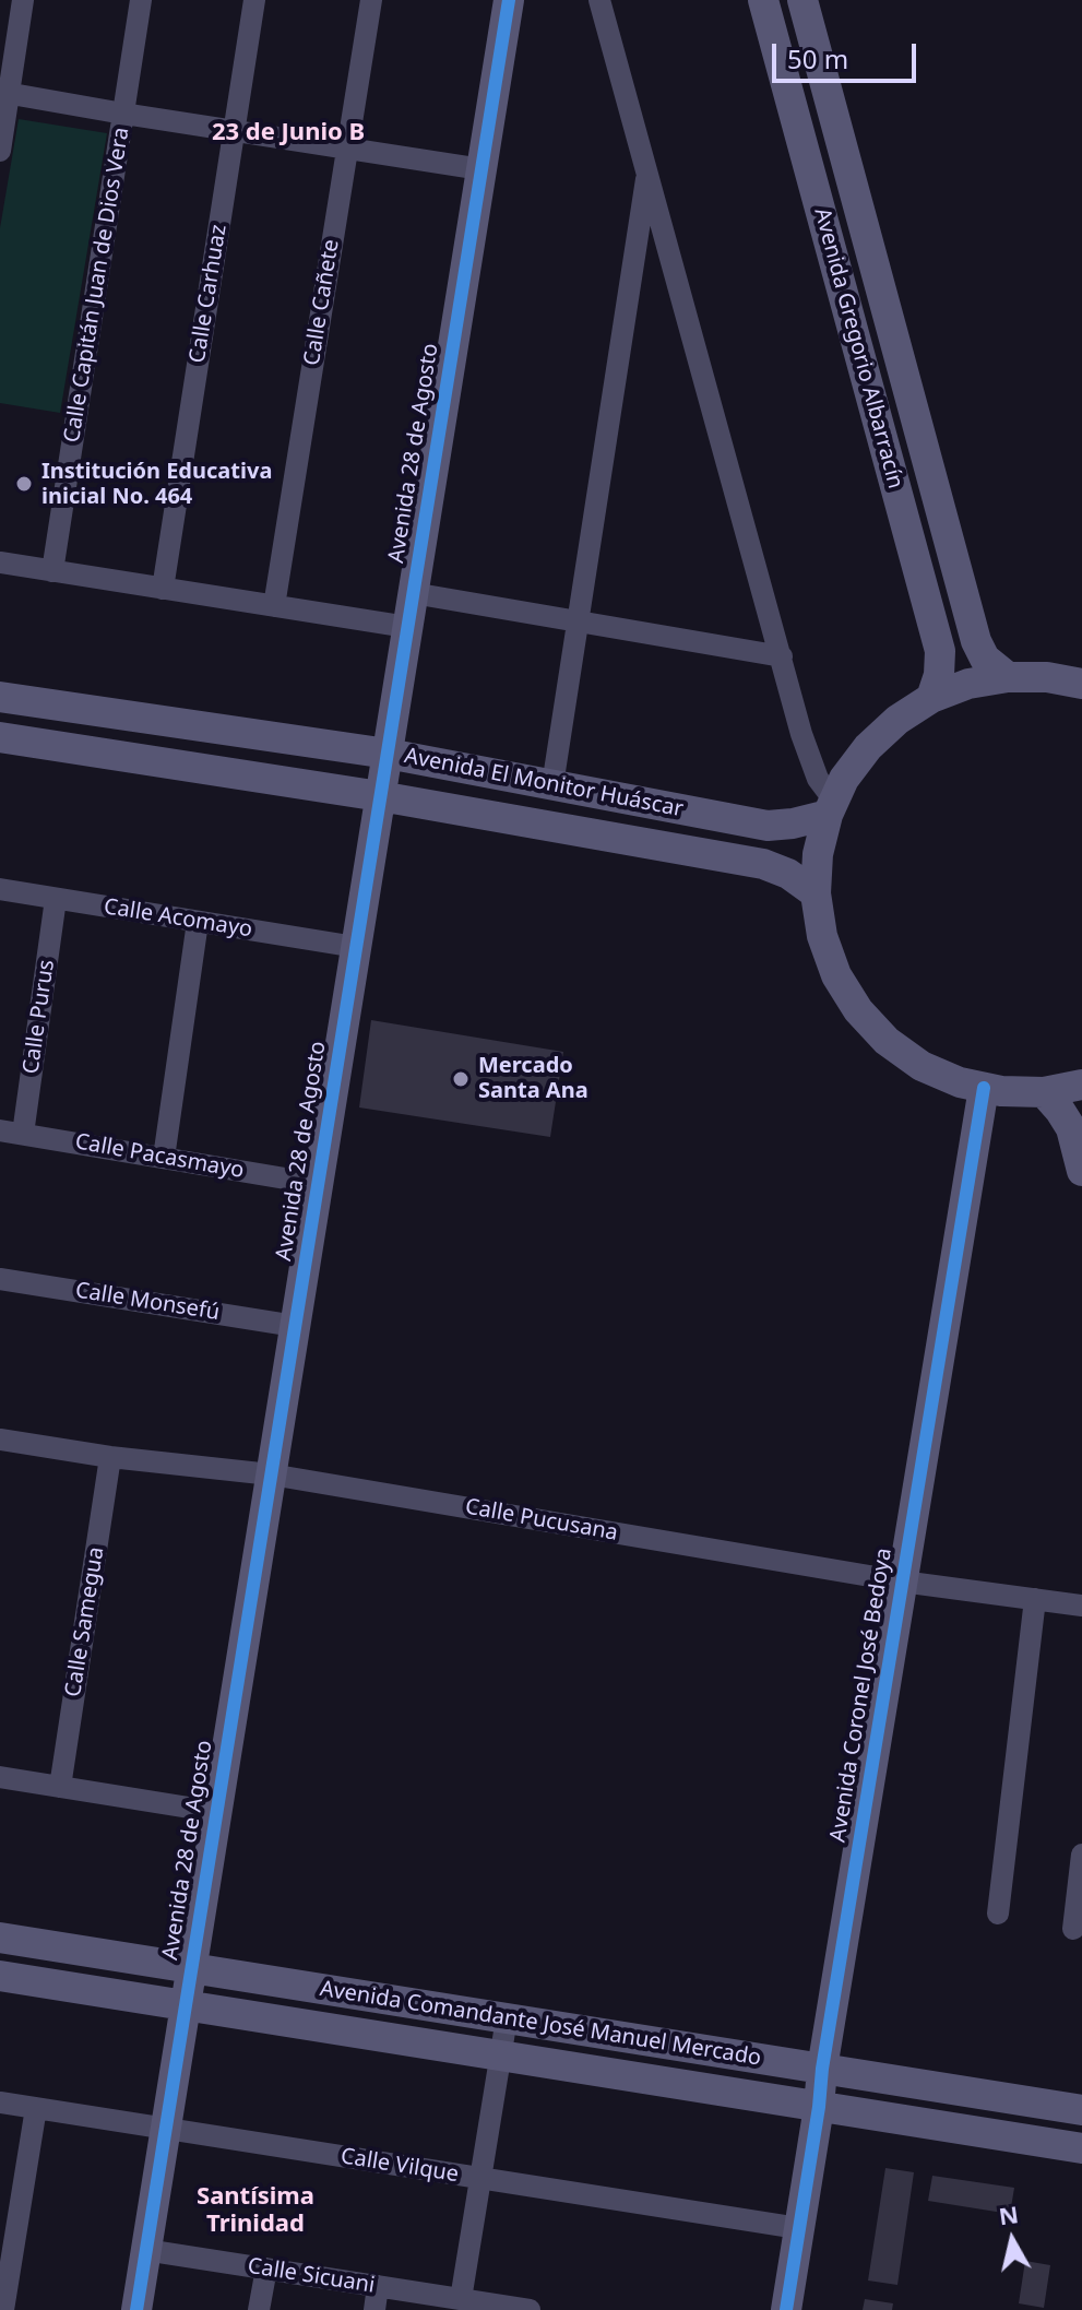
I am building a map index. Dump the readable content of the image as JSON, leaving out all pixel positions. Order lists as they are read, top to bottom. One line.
{"streets":{"street":["Calle Capitán Juan de Dios Vera","Calle Carhuaz","Calle Cañete","Avenida Gregorio Albarracín","Avenida 28 de Agosto","Avenida El Monitor Huáscar","Calle Acomayo","Calle Purus","Calle Pacasmayo","Calle Monsefú","Calle Pucusana","Calle Samegua","Avenida Coronel José Bedoya","Avenida Comandante José Manuel Mercado","Calle Vilque","Calle Sicuani"]},"crossings":[["Avenida 28 de Agosto","Avenida El Monitor Huáscar"],["Avenida 28 de Agosto","Calle Acomayo"],["Avenida 28 de Agosto","Calle Pacasmayo"],["Avenida 28 de Agosto","Calle Monsefú"],["Avenida 28 de Agosto","Calle Pucusana"],["Avenida 28 de Agosto","Avenida Comandante José Manuel Mercado"],["Avenida 28 de Agosto","Calle Vilque"],["Avenida 28 de Agosto","Calle Sicuani"],["Calle Acomayo","Calle Purus"],["Calle Purus","Calle Pacasmayo"],["Calle Pucusana","Calle Samegua"],["Calle Pucusana","Avenida Coronel José Bedoya"],["Avenida Coronel José Bedoya","Avenida Comandante José Manuel Mercado"],["Avenida Coronel José Bedoya","Calle Vilque"]],"districts":["23 de Junio B","Santísima Trinidad"],"places":["Institución Educativa inicial No. 464","Mercado Santa Ana"],"scale_bar":"50 m","north":"top"}
